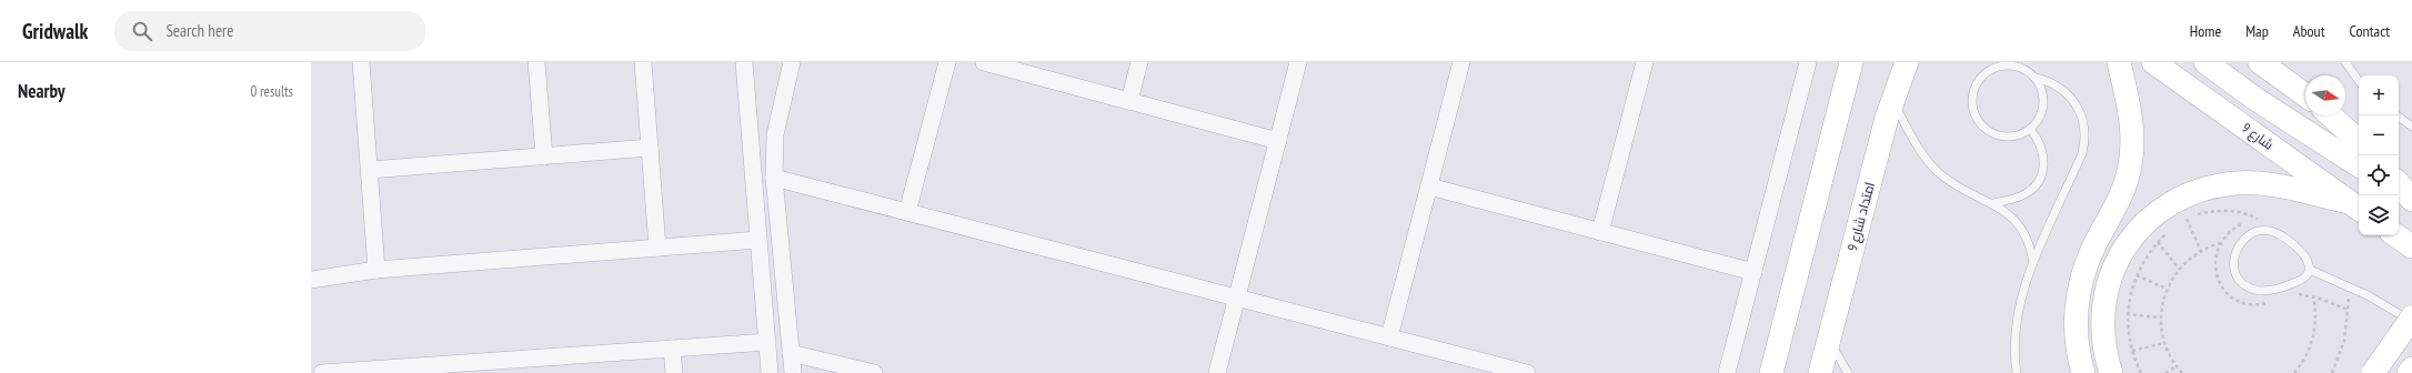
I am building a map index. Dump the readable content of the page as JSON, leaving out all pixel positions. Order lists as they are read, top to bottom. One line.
{"streets":{"main road":["شارع 9","امتداد شارع 9"]},"north":"right","page":{"header":"Gridwalk","search":"Search here","nav":["Home","Map","About","Contact"],"heading":["Nearby","0 results"],"map_buttons":["+","−"]}}
